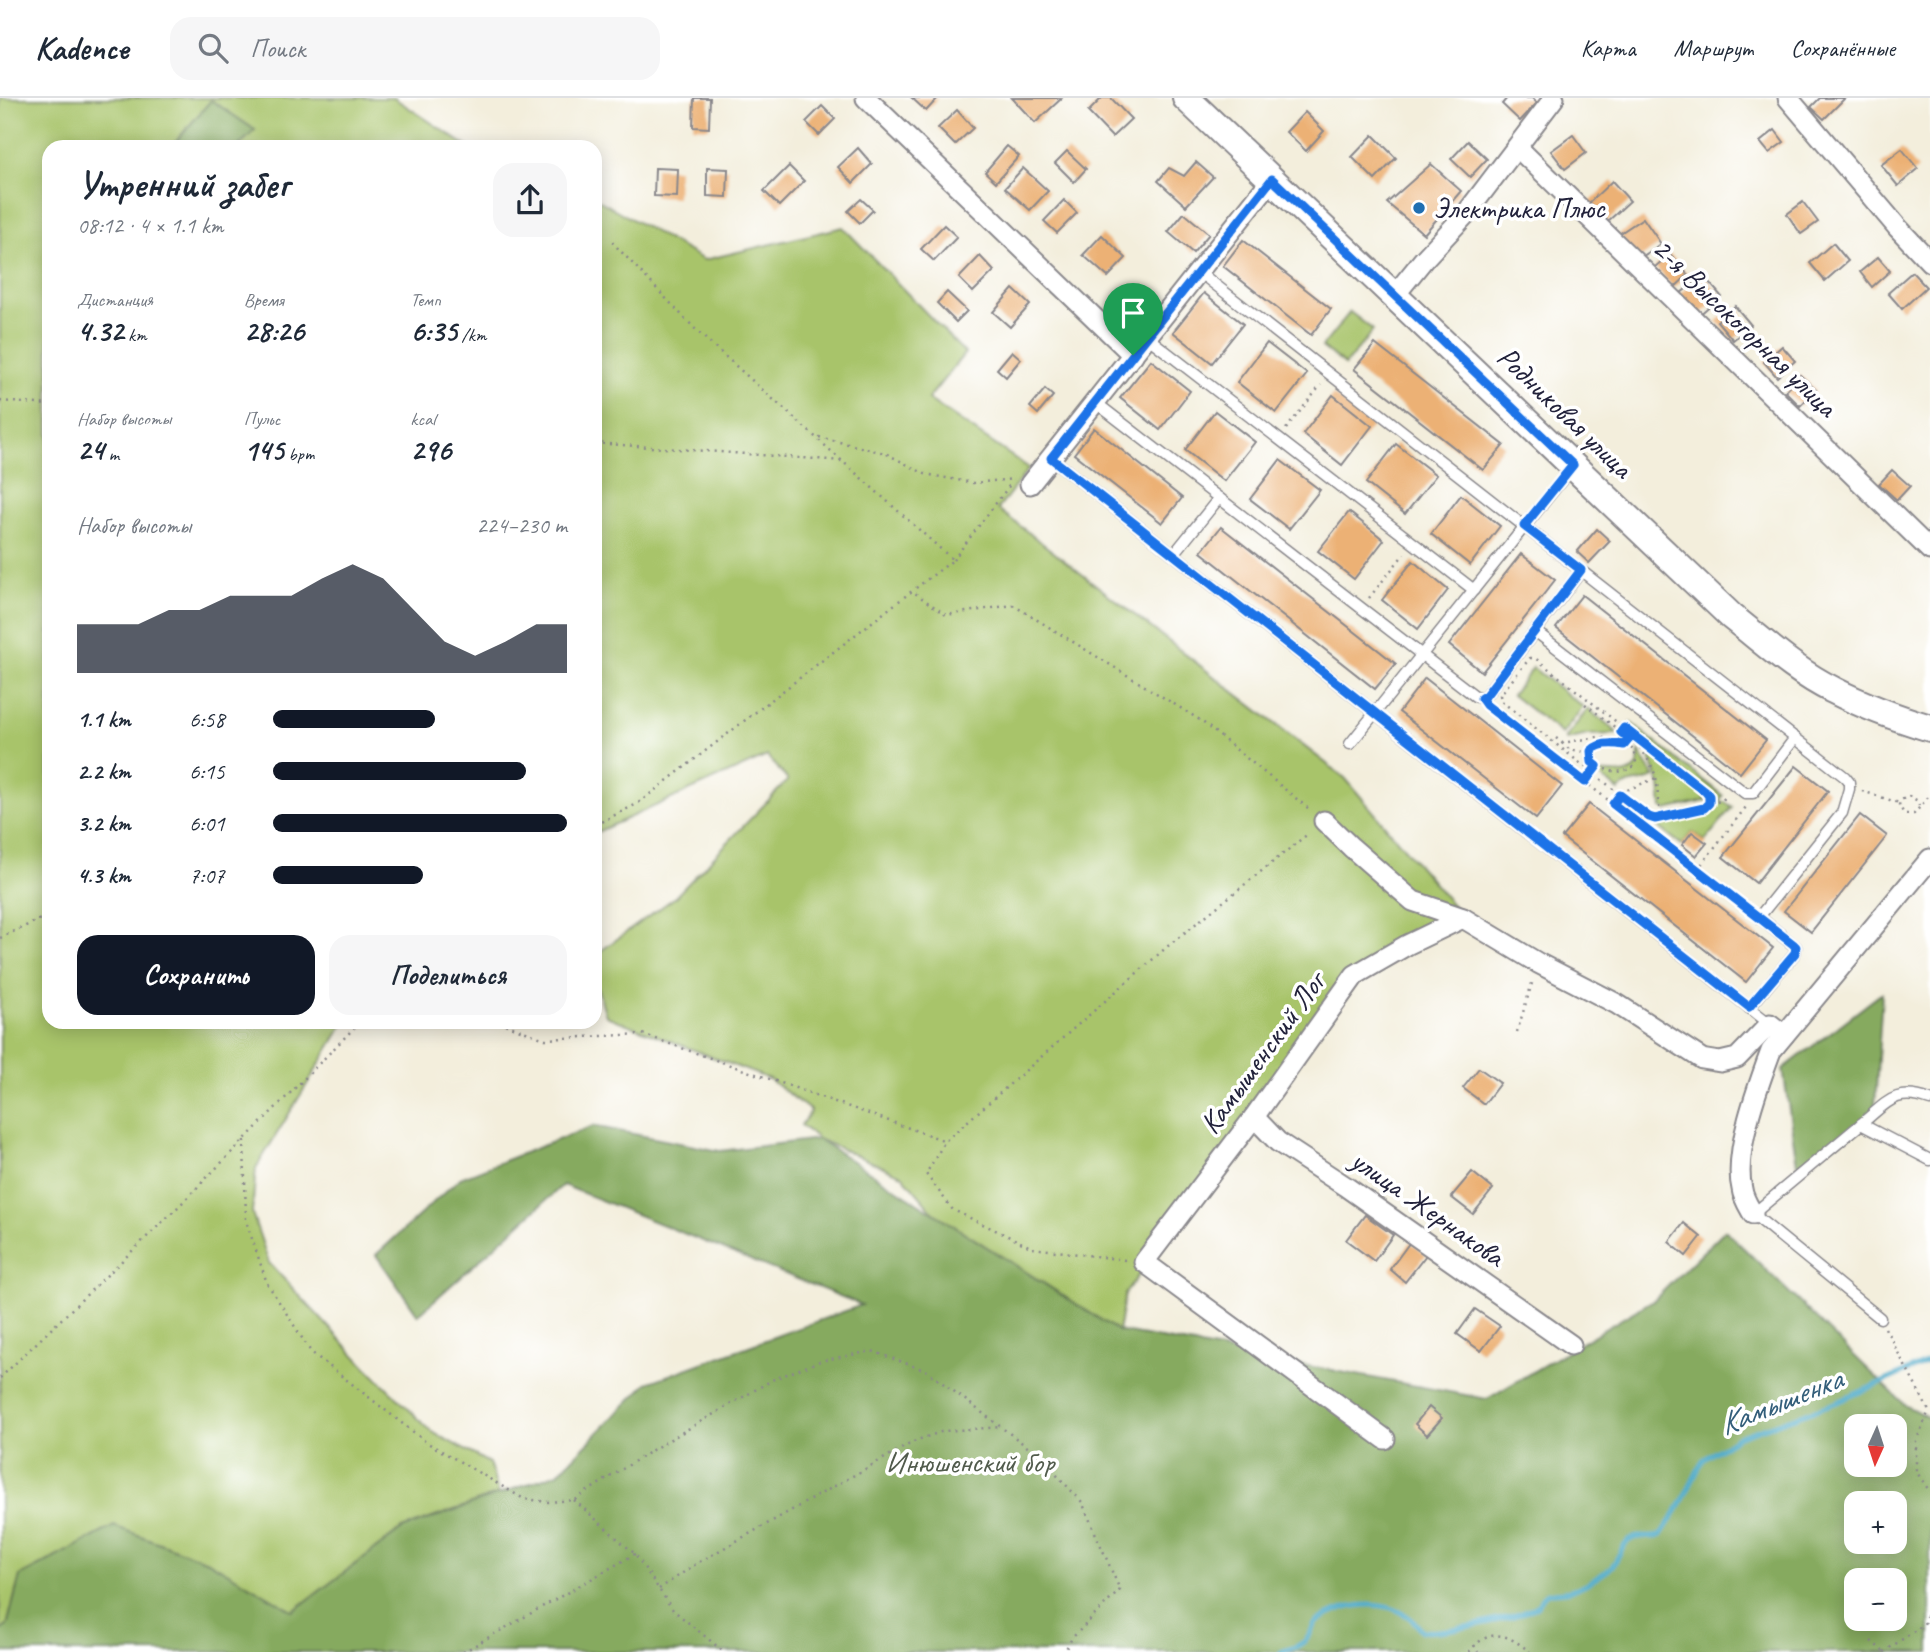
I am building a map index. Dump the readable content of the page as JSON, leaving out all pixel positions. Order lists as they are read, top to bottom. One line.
{"streets":{"street":["2-я Высокогорная улица","Родниковая улица","Камышенский Лог","улица Жернакова"]},"crossings":[["Камышенский Лог","улица Жернакова"]],"water":["Камышенка"],"parks":["Инюшенский бор"],"places":["Электрика Плюс"],"north":"bottom","page":{"header":"Kadence","search":"Поиск","nav":["Карта","Маршрут","Сохранённые"],"heading":["Утренний забег","08:12 · 4 × 1.1 km"],"stats":[["Дистанция","4.32 km"],["Время","28:26"],["Темп","6:35 /km"],["Набор высоты","24 m"],["Пульс","145 bpm"],["kcal","296"]],"chart":["Набор высоты","224–230 m"],"list":[{"name":"1.1 km","note":"6:58"},{"name":"2.2 km","note":"6:15"},{"name":"3.2 km","note":"6:01"},{"name":"4.3 km","note":"7:07"}],"buttons":["Сохранить","Поделиться"],"map_buttons":["+","−"]}}
